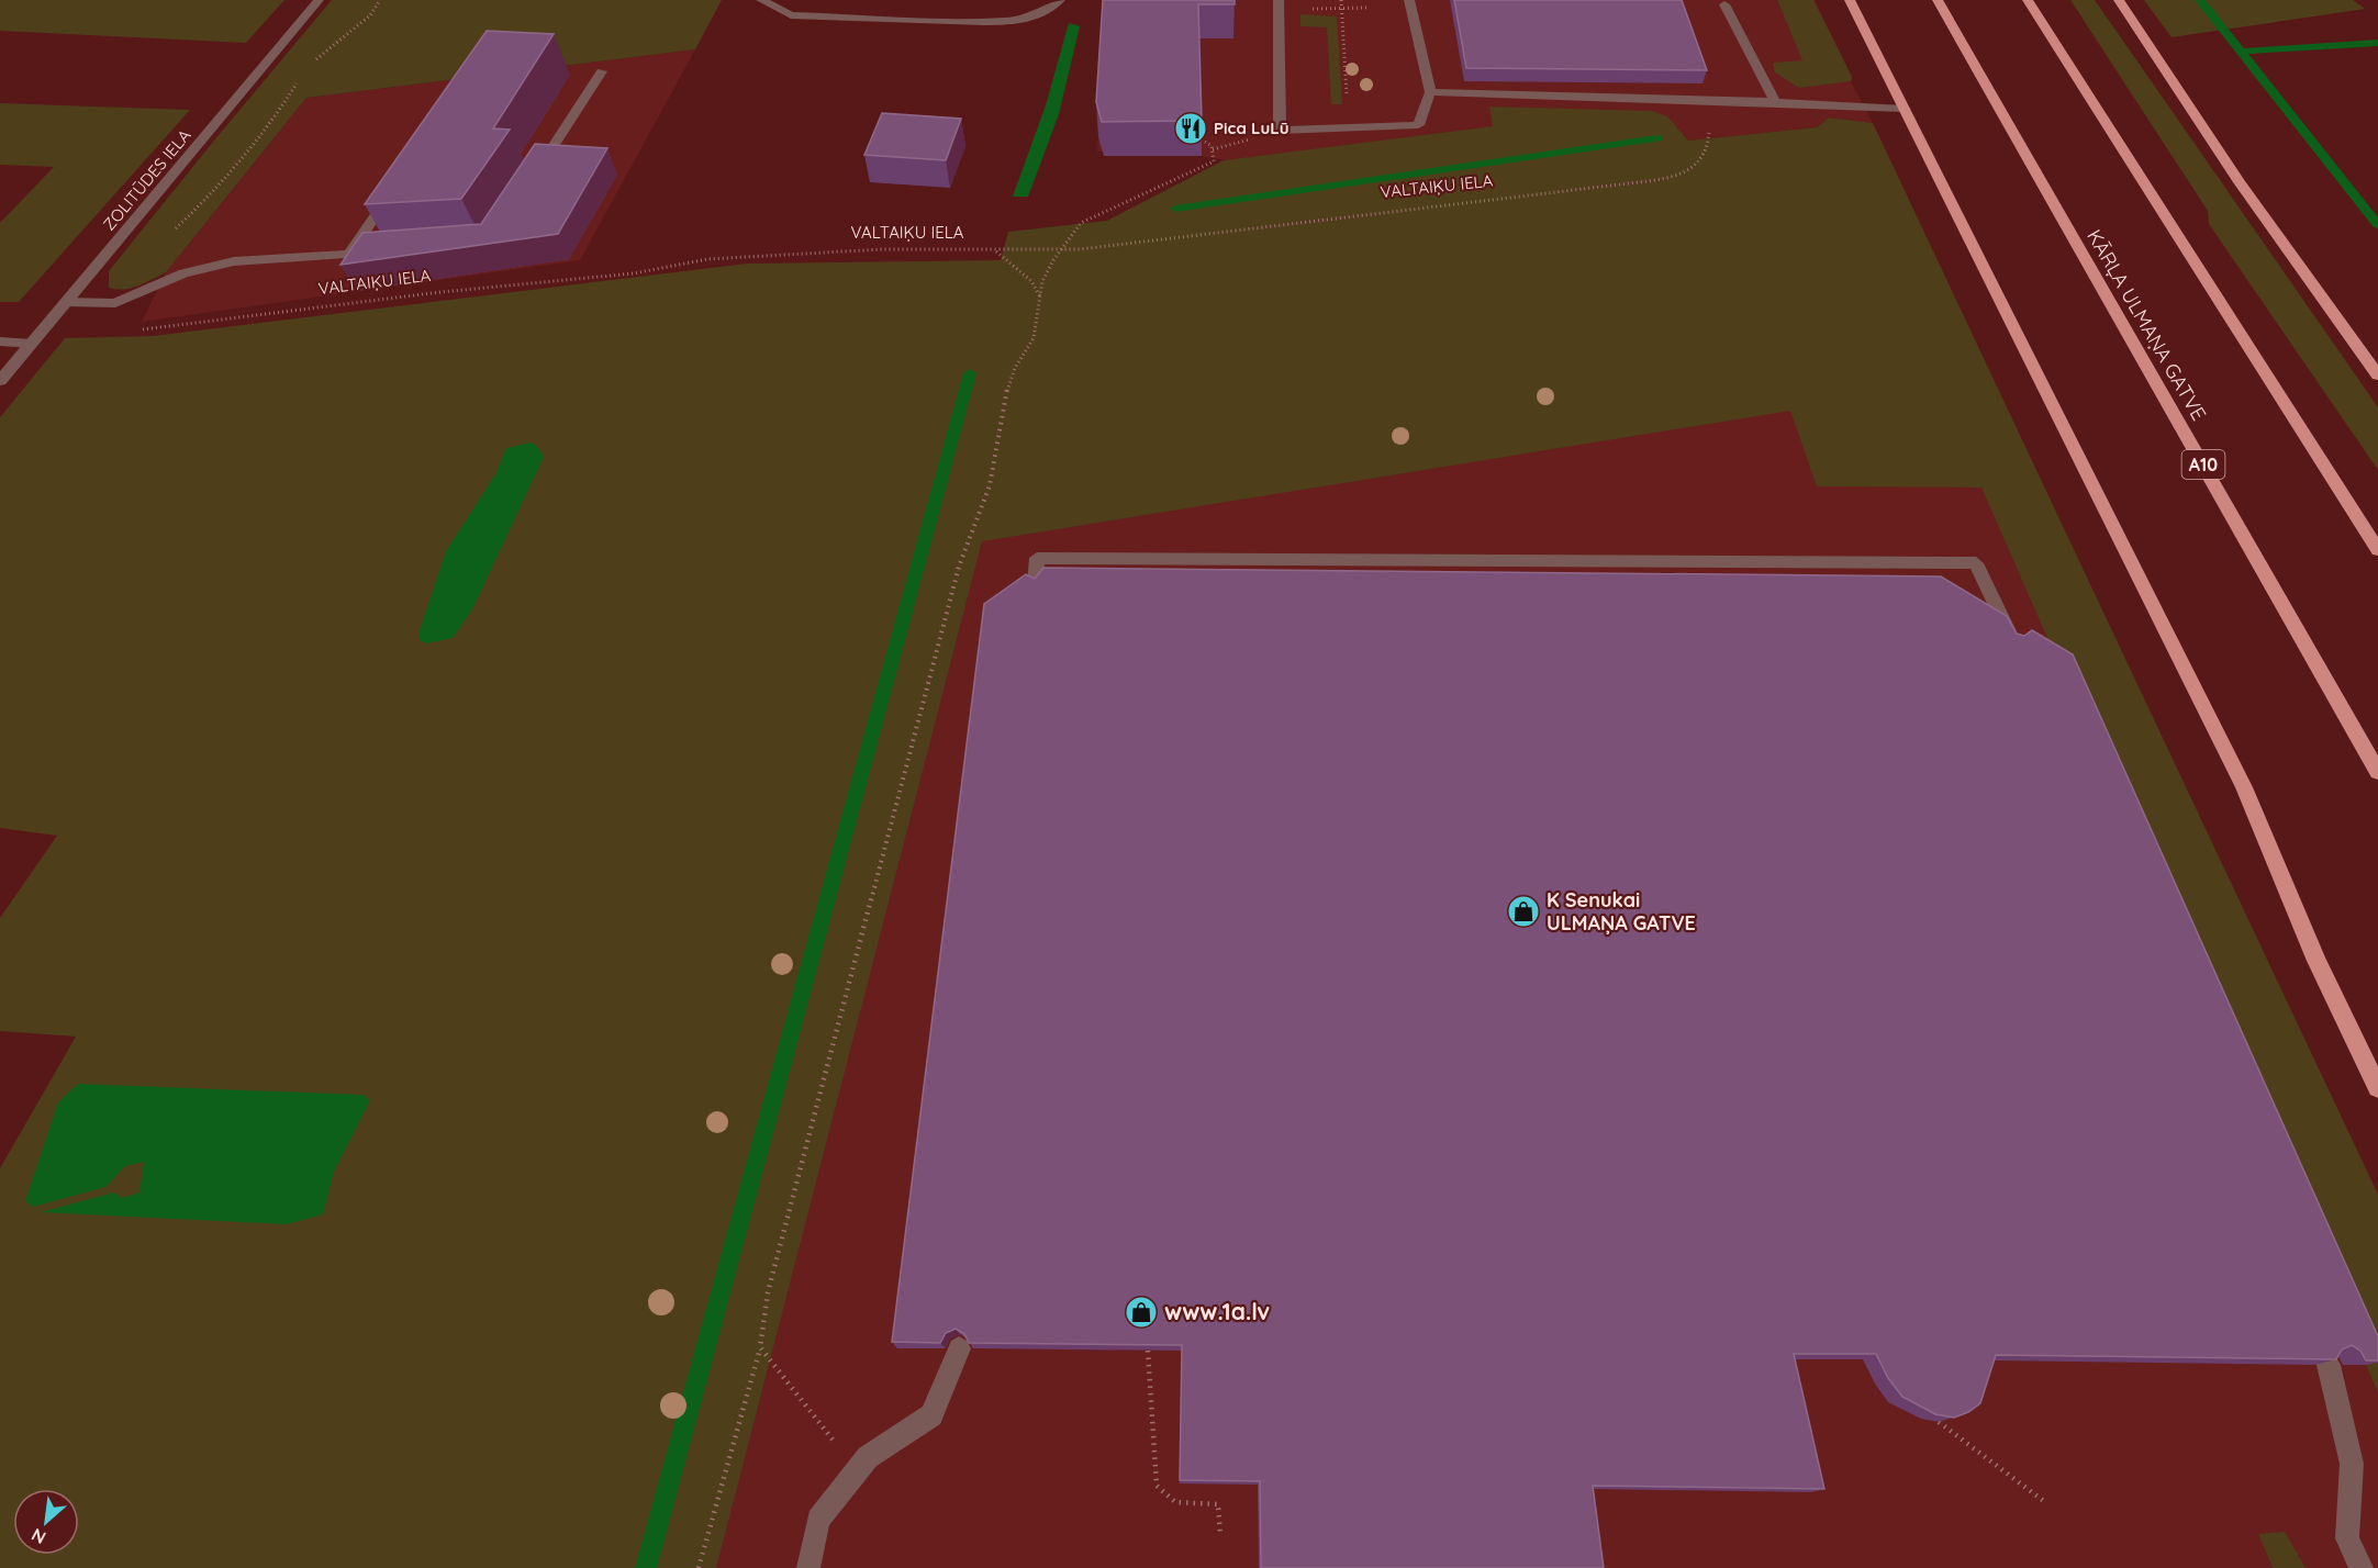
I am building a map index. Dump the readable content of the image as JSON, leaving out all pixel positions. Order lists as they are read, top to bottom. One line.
{"streets":{"highway":["KĀRĻA ULMAŅA GATVE","A10"],"street":["ZOLITŪDES IELA"],"path":["VALTAIĶU IELA"]},"places":{"restaurant":["Pica LuLū"],"shop":["K Senukai ULMAŅA GATVE","www.1a.lv"]},"north":"bottom left"}
